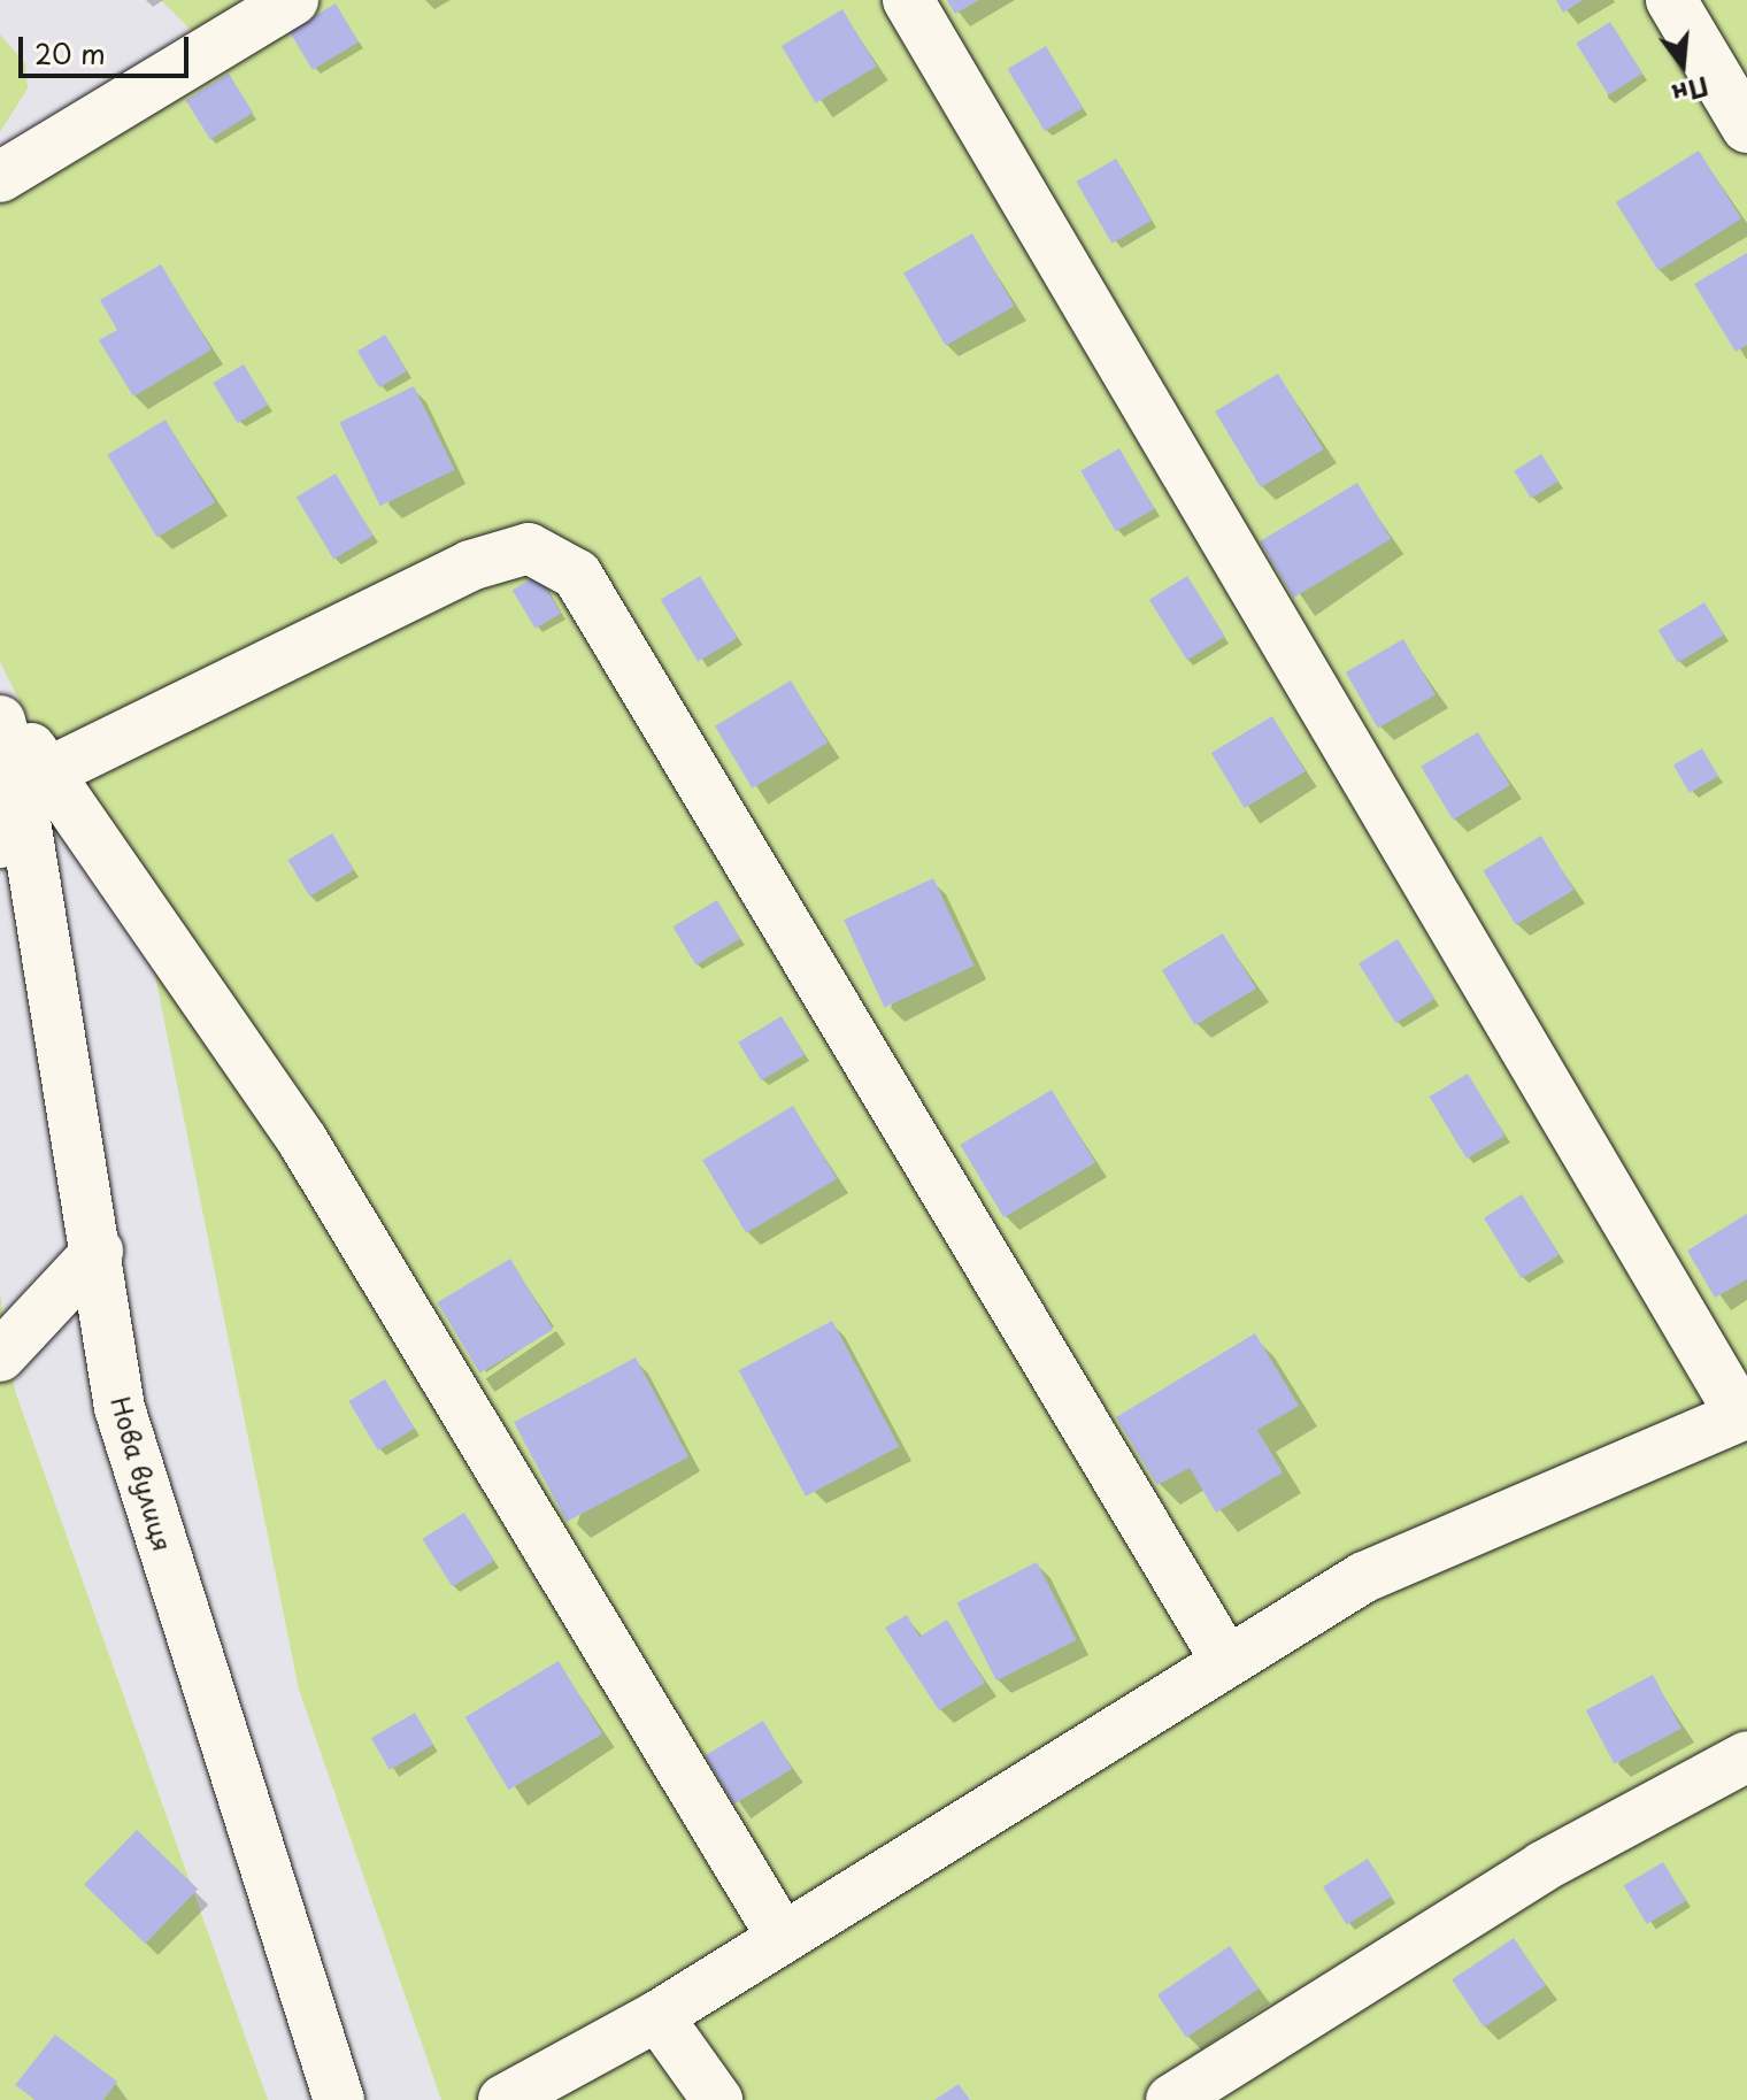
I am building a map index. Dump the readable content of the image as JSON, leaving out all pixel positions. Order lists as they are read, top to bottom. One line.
{"streets":{"street":["Нова вулиця"]},"scale_bar":"20 m","north":"bottom"}
